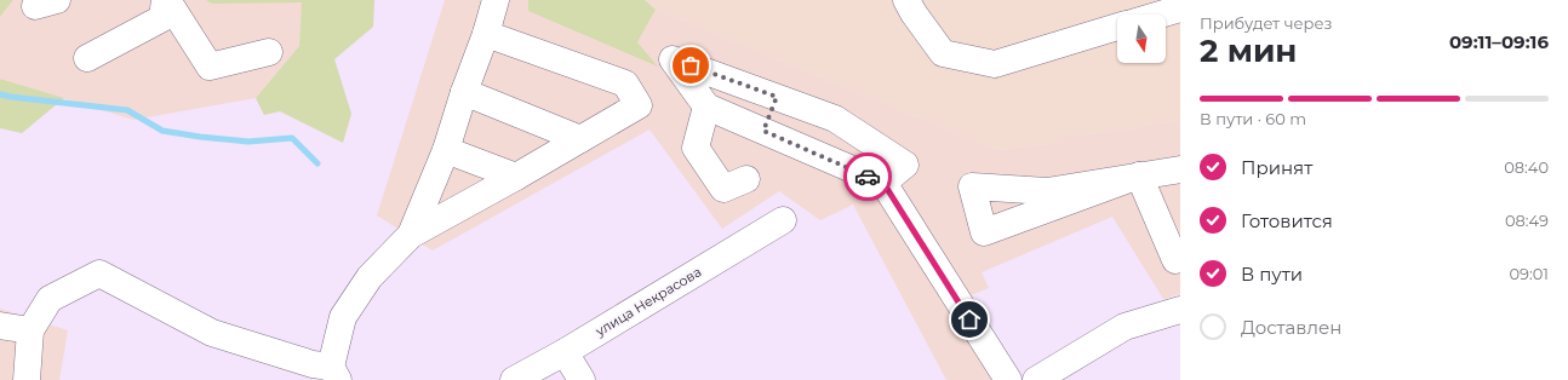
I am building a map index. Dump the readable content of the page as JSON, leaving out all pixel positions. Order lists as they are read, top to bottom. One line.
{"streets":{"street":["улица Некрасова"]},"north":"bottom","page":{"heading":["2 мин","Прибудет через","09:11–09:16"],"bar":"В пути · 60 m","list":[["Принят","08:40"],["Готовится","08:49"],["В пути","09:01"],"Доставлен"]}}
